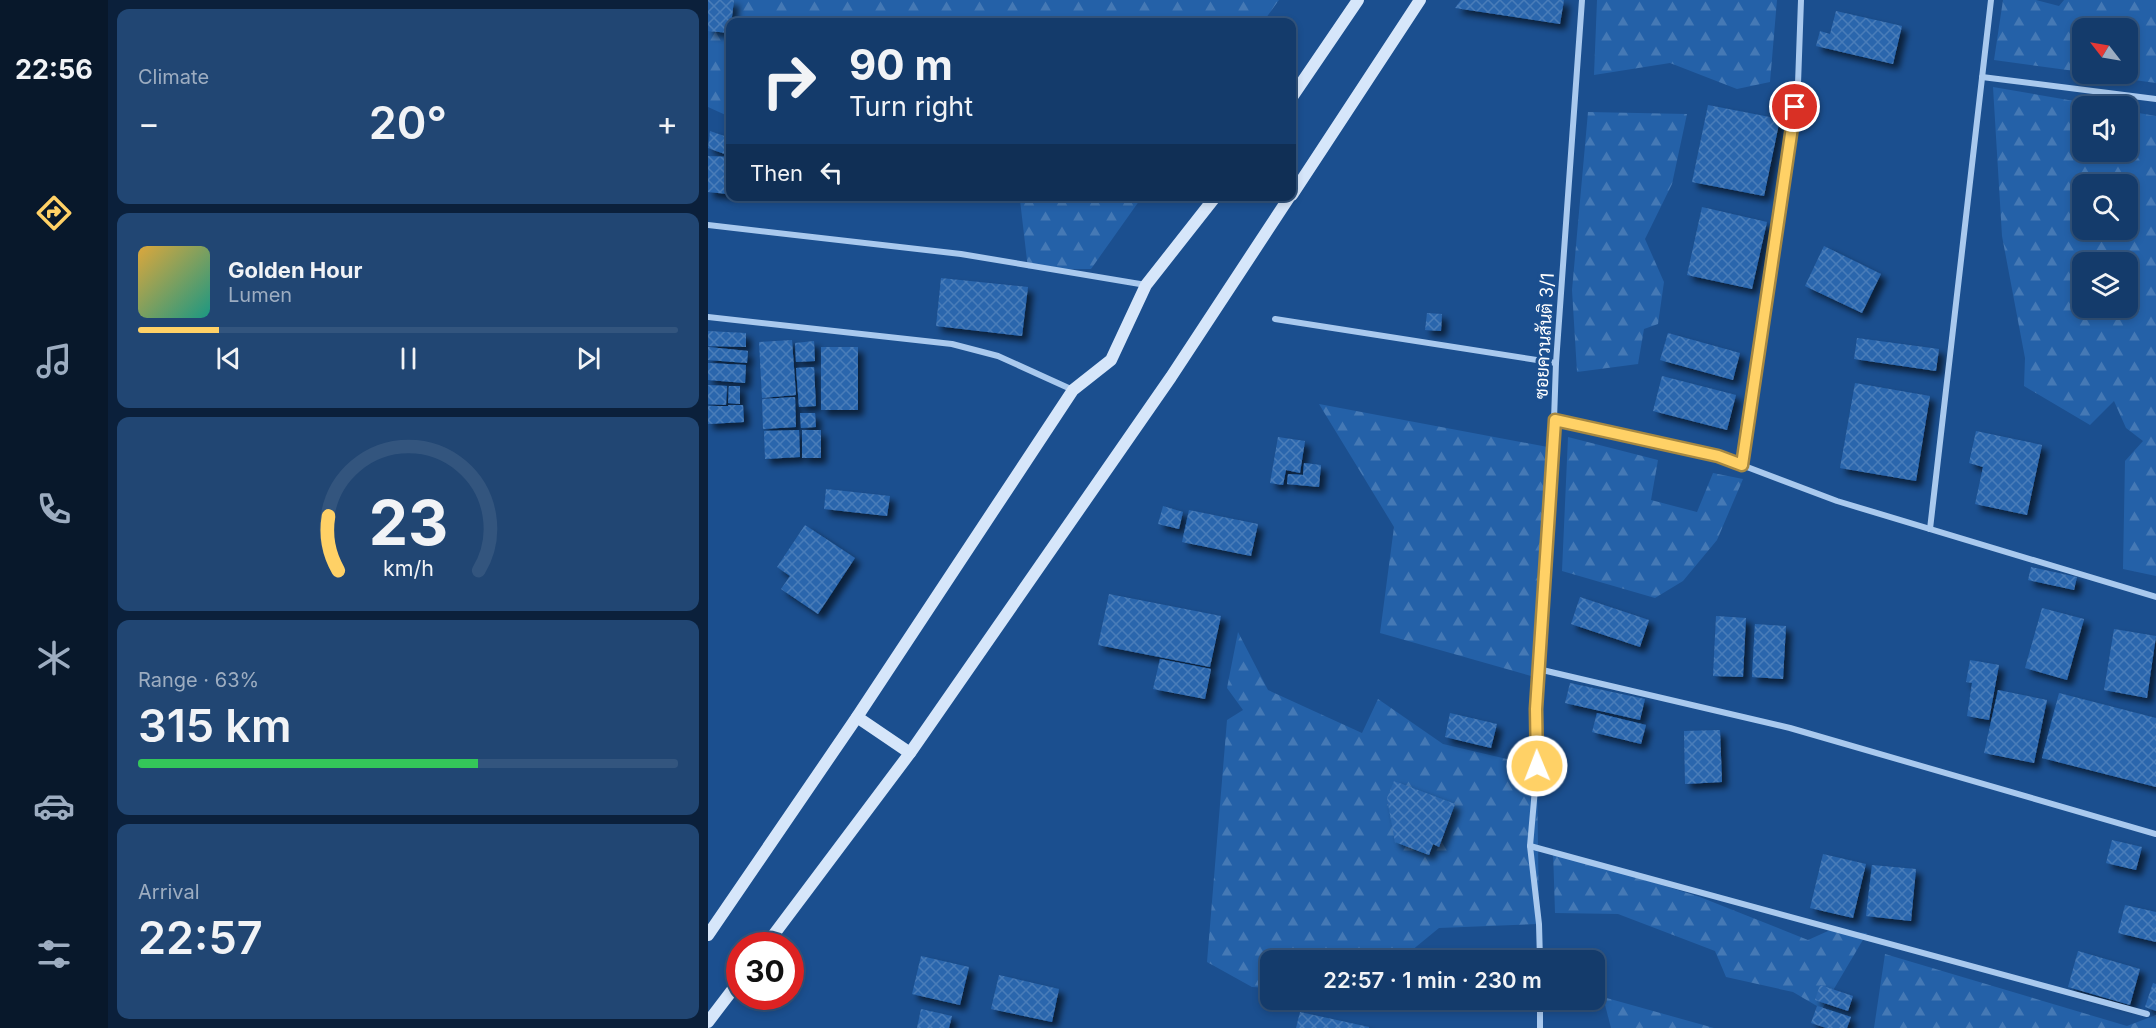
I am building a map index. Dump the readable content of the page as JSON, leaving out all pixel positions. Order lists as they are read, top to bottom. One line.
{"streets":{"street":["ซอยควนสันติ 3/1"]},"north":"top left","page":{"tabs":"22:56","tile":["Climate",["Range · 63%","315 km"],["Arrival","22:57"]],"turn":["90 m","Turn right"],"heat":["−","20°","+"],"then":"Then","song":["Golden Hour","Lumen"],"limit":"30","trip":"22:57 · 1 min · 230 m","gauge":["23","km/h"]}}
